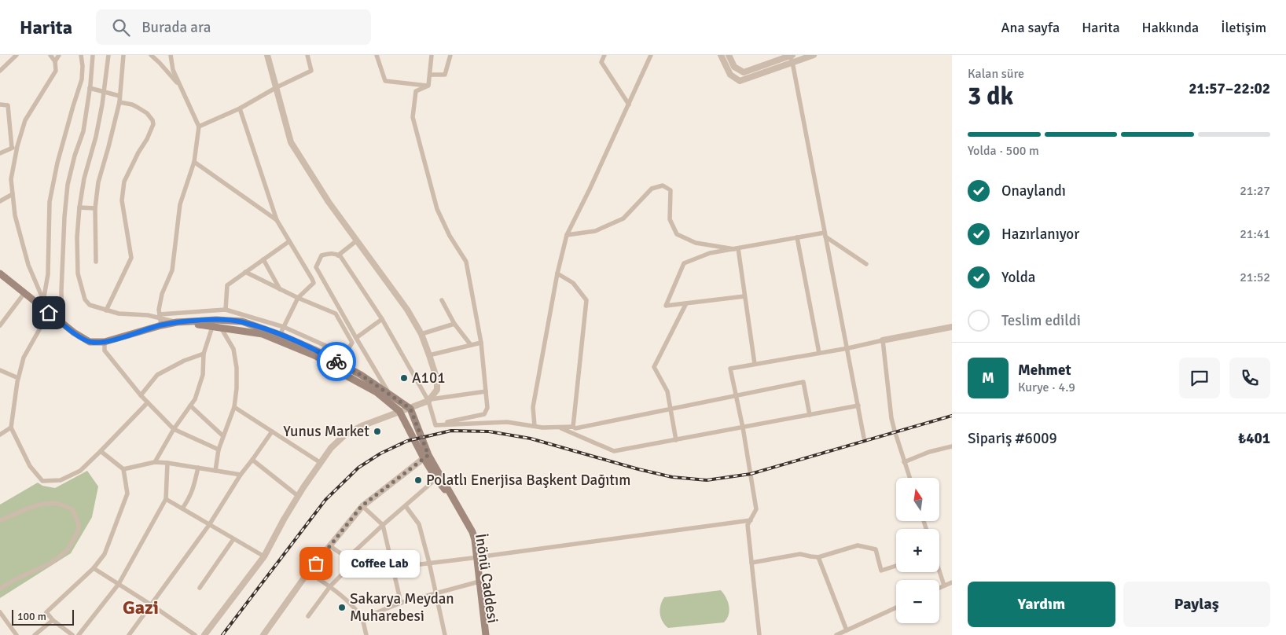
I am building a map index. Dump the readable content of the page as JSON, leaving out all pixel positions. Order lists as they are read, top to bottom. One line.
{"streets":{"main road":["İnönü Caddesi"]},"districts":["Gazi"],"places":["A101","Yunus Market","Polatlı Enerjisa Başkent Dağıtım","Coffee Lab","Sakarya Meydan Muharebesi"],"scale_bar":"100 m","north":"top","page":{"header":"Harita","search":"Burada ara","nav":["Ana sayfa","Harita","Hakkında","İletişim"],"heading":["3 dk","Kalan süre","21:57–22:02"],"panel":["Mehmet","Kurye · 4.9","Sipariş #6009","₺401"],"bar":"Yolda · 500 m","list":[["Onaylandı","21:27"],["Hazırlanıyor","21:41"],["Yolda","21:52"],"Teslim edildi"],"round":"M","map_buttons":["+","−"],"bubble":"Coffee Lab","buttons":["Yardım","Paylaş"],"scale":"100 m"}}
